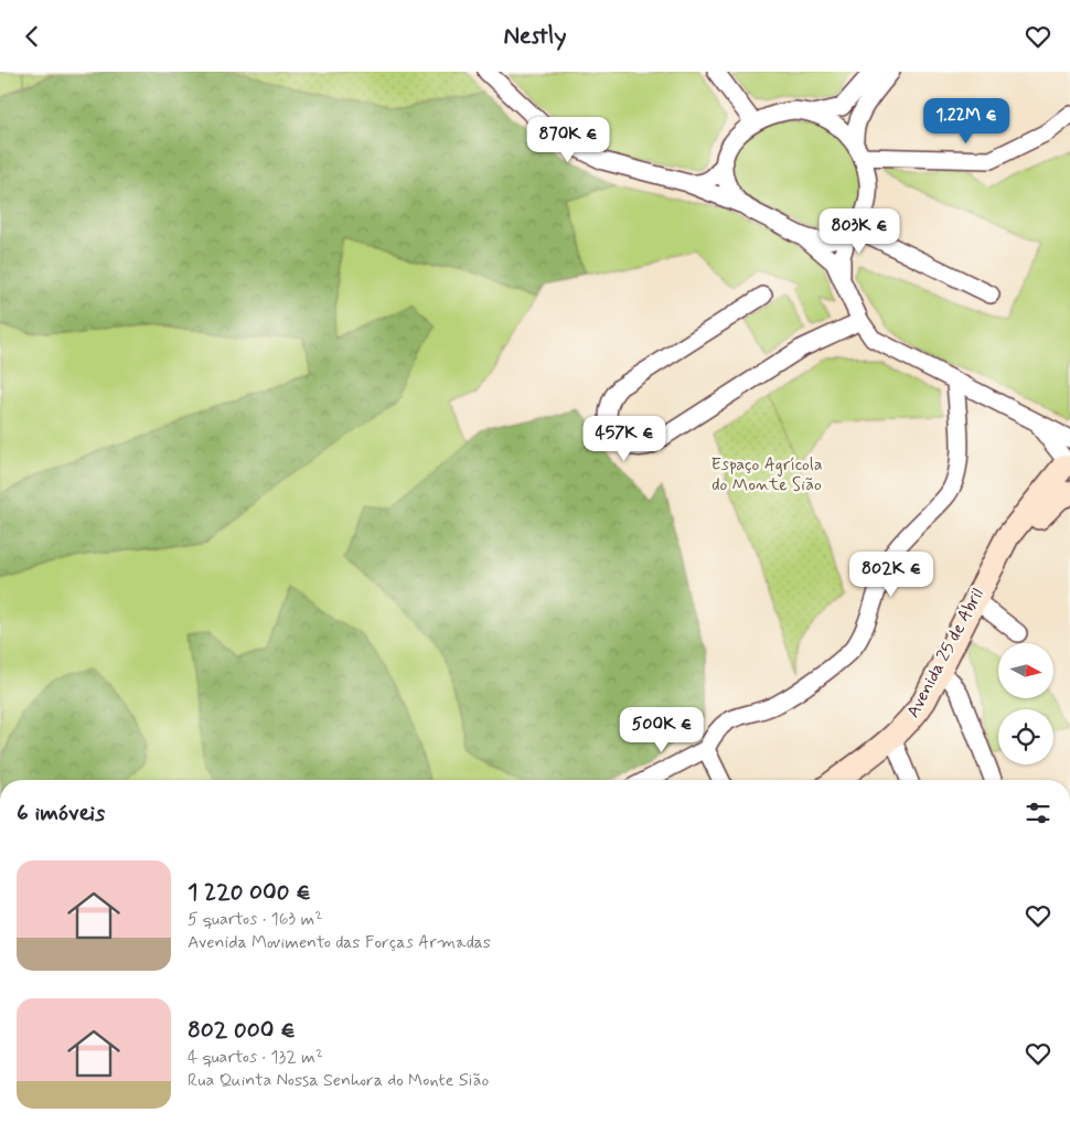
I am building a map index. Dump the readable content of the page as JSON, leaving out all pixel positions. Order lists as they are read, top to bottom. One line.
{"streets":{"main road":["Avenida 25 de Abril"]},"parks":["Espaço Agrícola do Monte Sião"],"north":"right","page":{"header":"Nestly","price":["1.22M €","870K €","803K €","457K €","802K €","500K €"],"heading":"6 imóveis","list":[{"name":"1 220 000 €","note":"5 quartos · 163 m² · Avenida Movimento das Forças Armadas"},{"name":"802 000 €","note":"4 quartos · 132 m² · Rua Quinta Nossa Senhora do Monte Sião"}]}}
